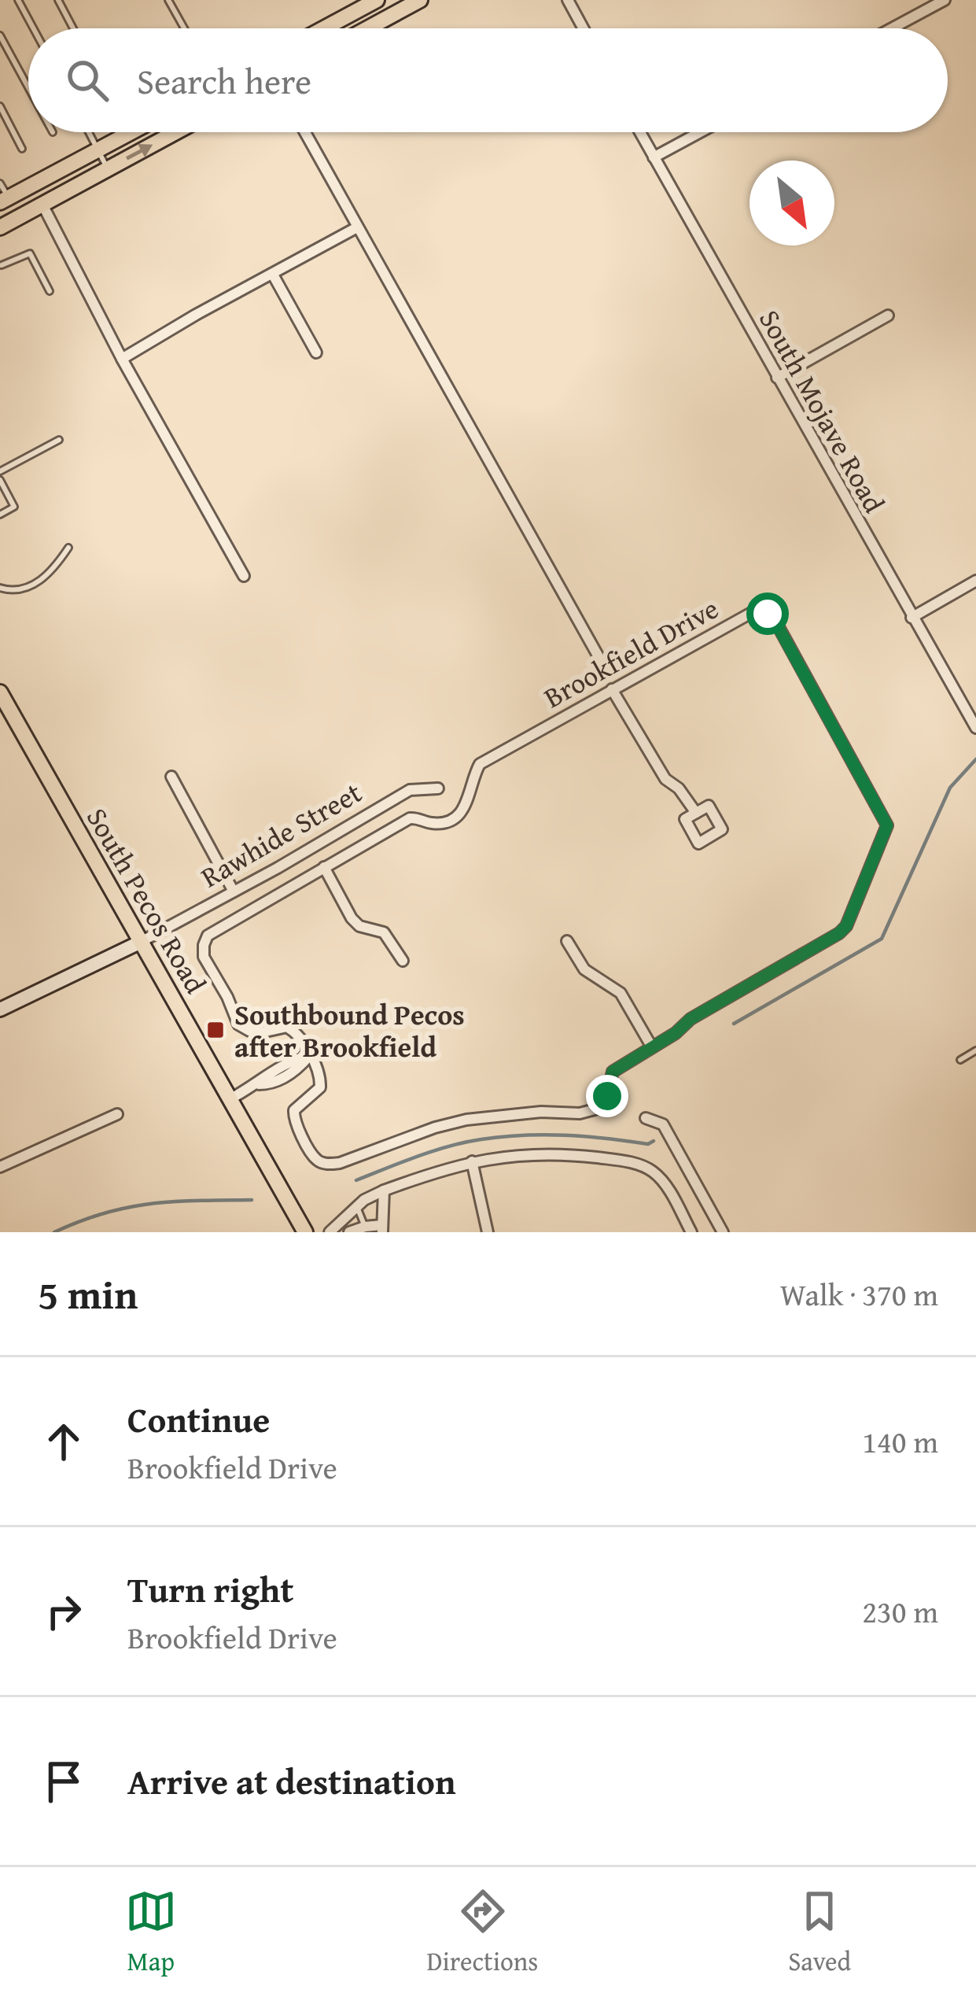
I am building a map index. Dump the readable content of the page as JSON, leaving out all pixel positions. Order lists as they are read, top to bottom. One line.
{"streets":{"main road":["South Pecos Road"],"street":["South Mojave Road","Brookfield Drive","Rawhide Street"]},"crossings":[["Rawhide Street","South Pecos Road"]],"places":{"transit":["Southbound Pecos after Brookfield"]},"north":"bottom right","page":{"search":"Search here","heading":["5 min","Walk · 370 m"],"list":[["Continue","Brookfield Drive","140 m"],["Turn right","Brookfield Drive","230 m"],"Arrive at destination"],"nav":["Map","Directions","Saved"]}}
